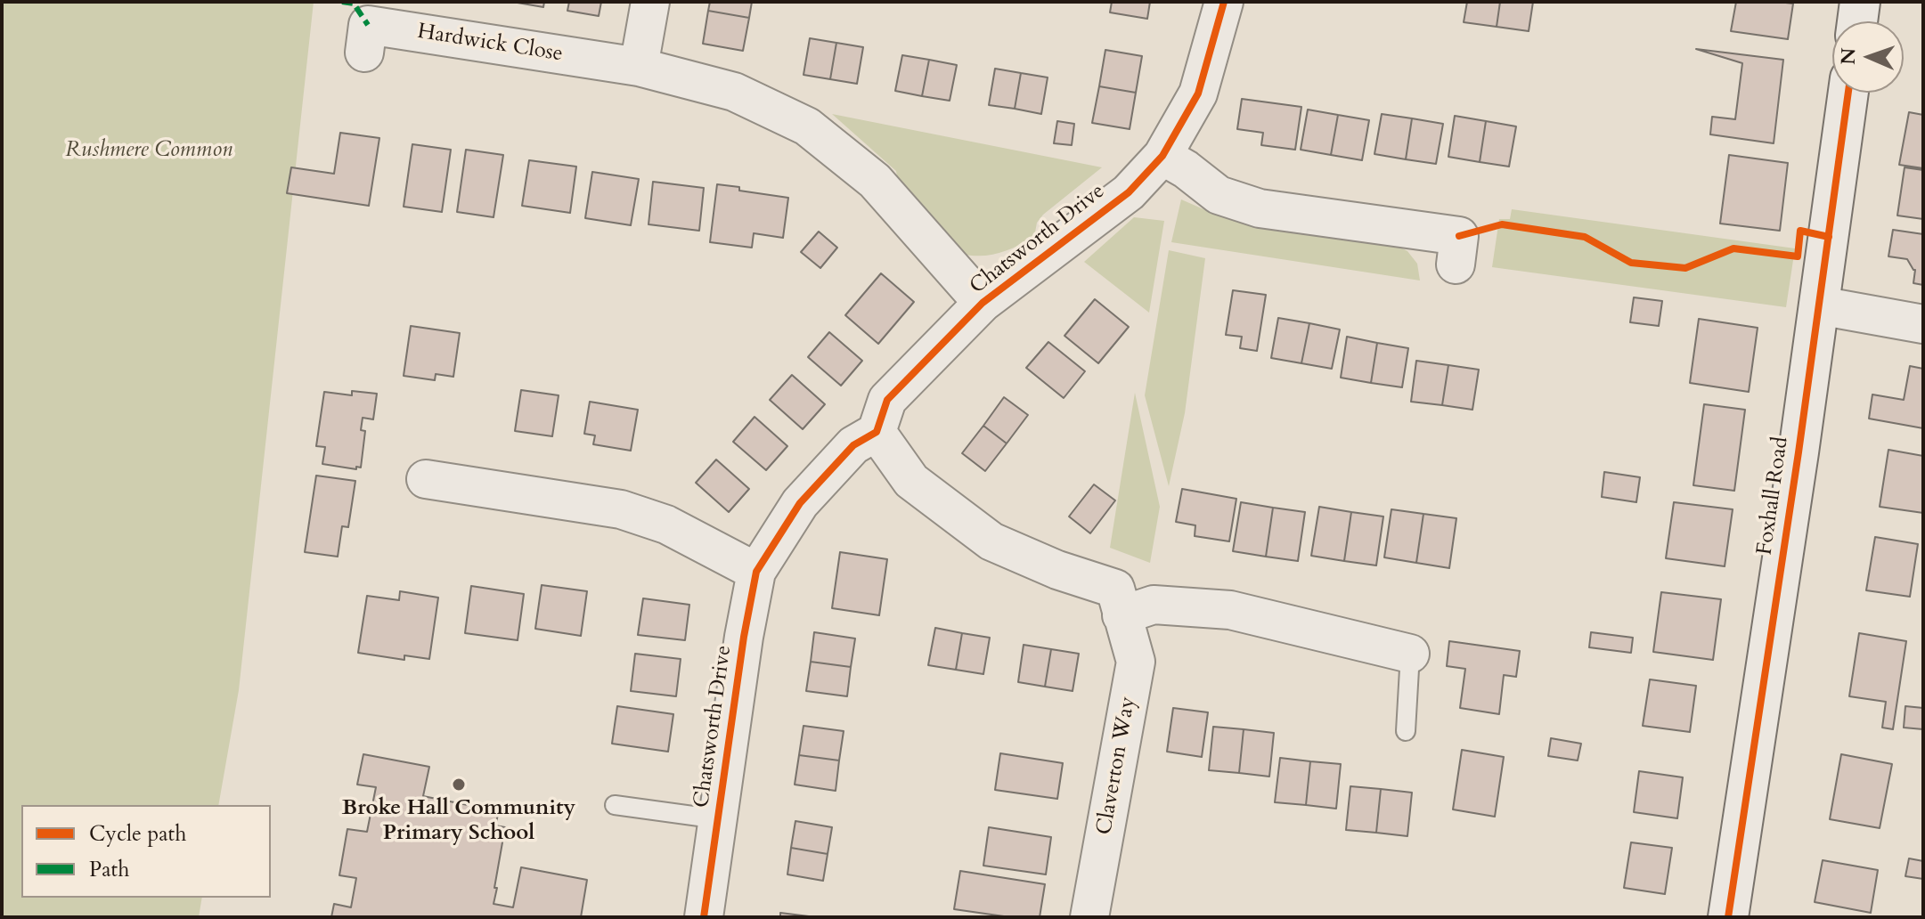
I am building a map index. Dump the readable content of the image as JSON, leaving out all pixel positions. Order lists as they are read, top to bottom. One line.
{"streets":{"street":["Hardwick Close","Chatsworth Drive","Foxhall Road","Claverton Way"]},"crossings":[["Hardwick Close","Chatsworth Drive"],["Chatsworth Drive","Claverton Way"]],"parks":["Rushmere Common"],"places":["Broke Hall Community Primary School"],"legend":["Cycle path","Path"],"north":"left"}
